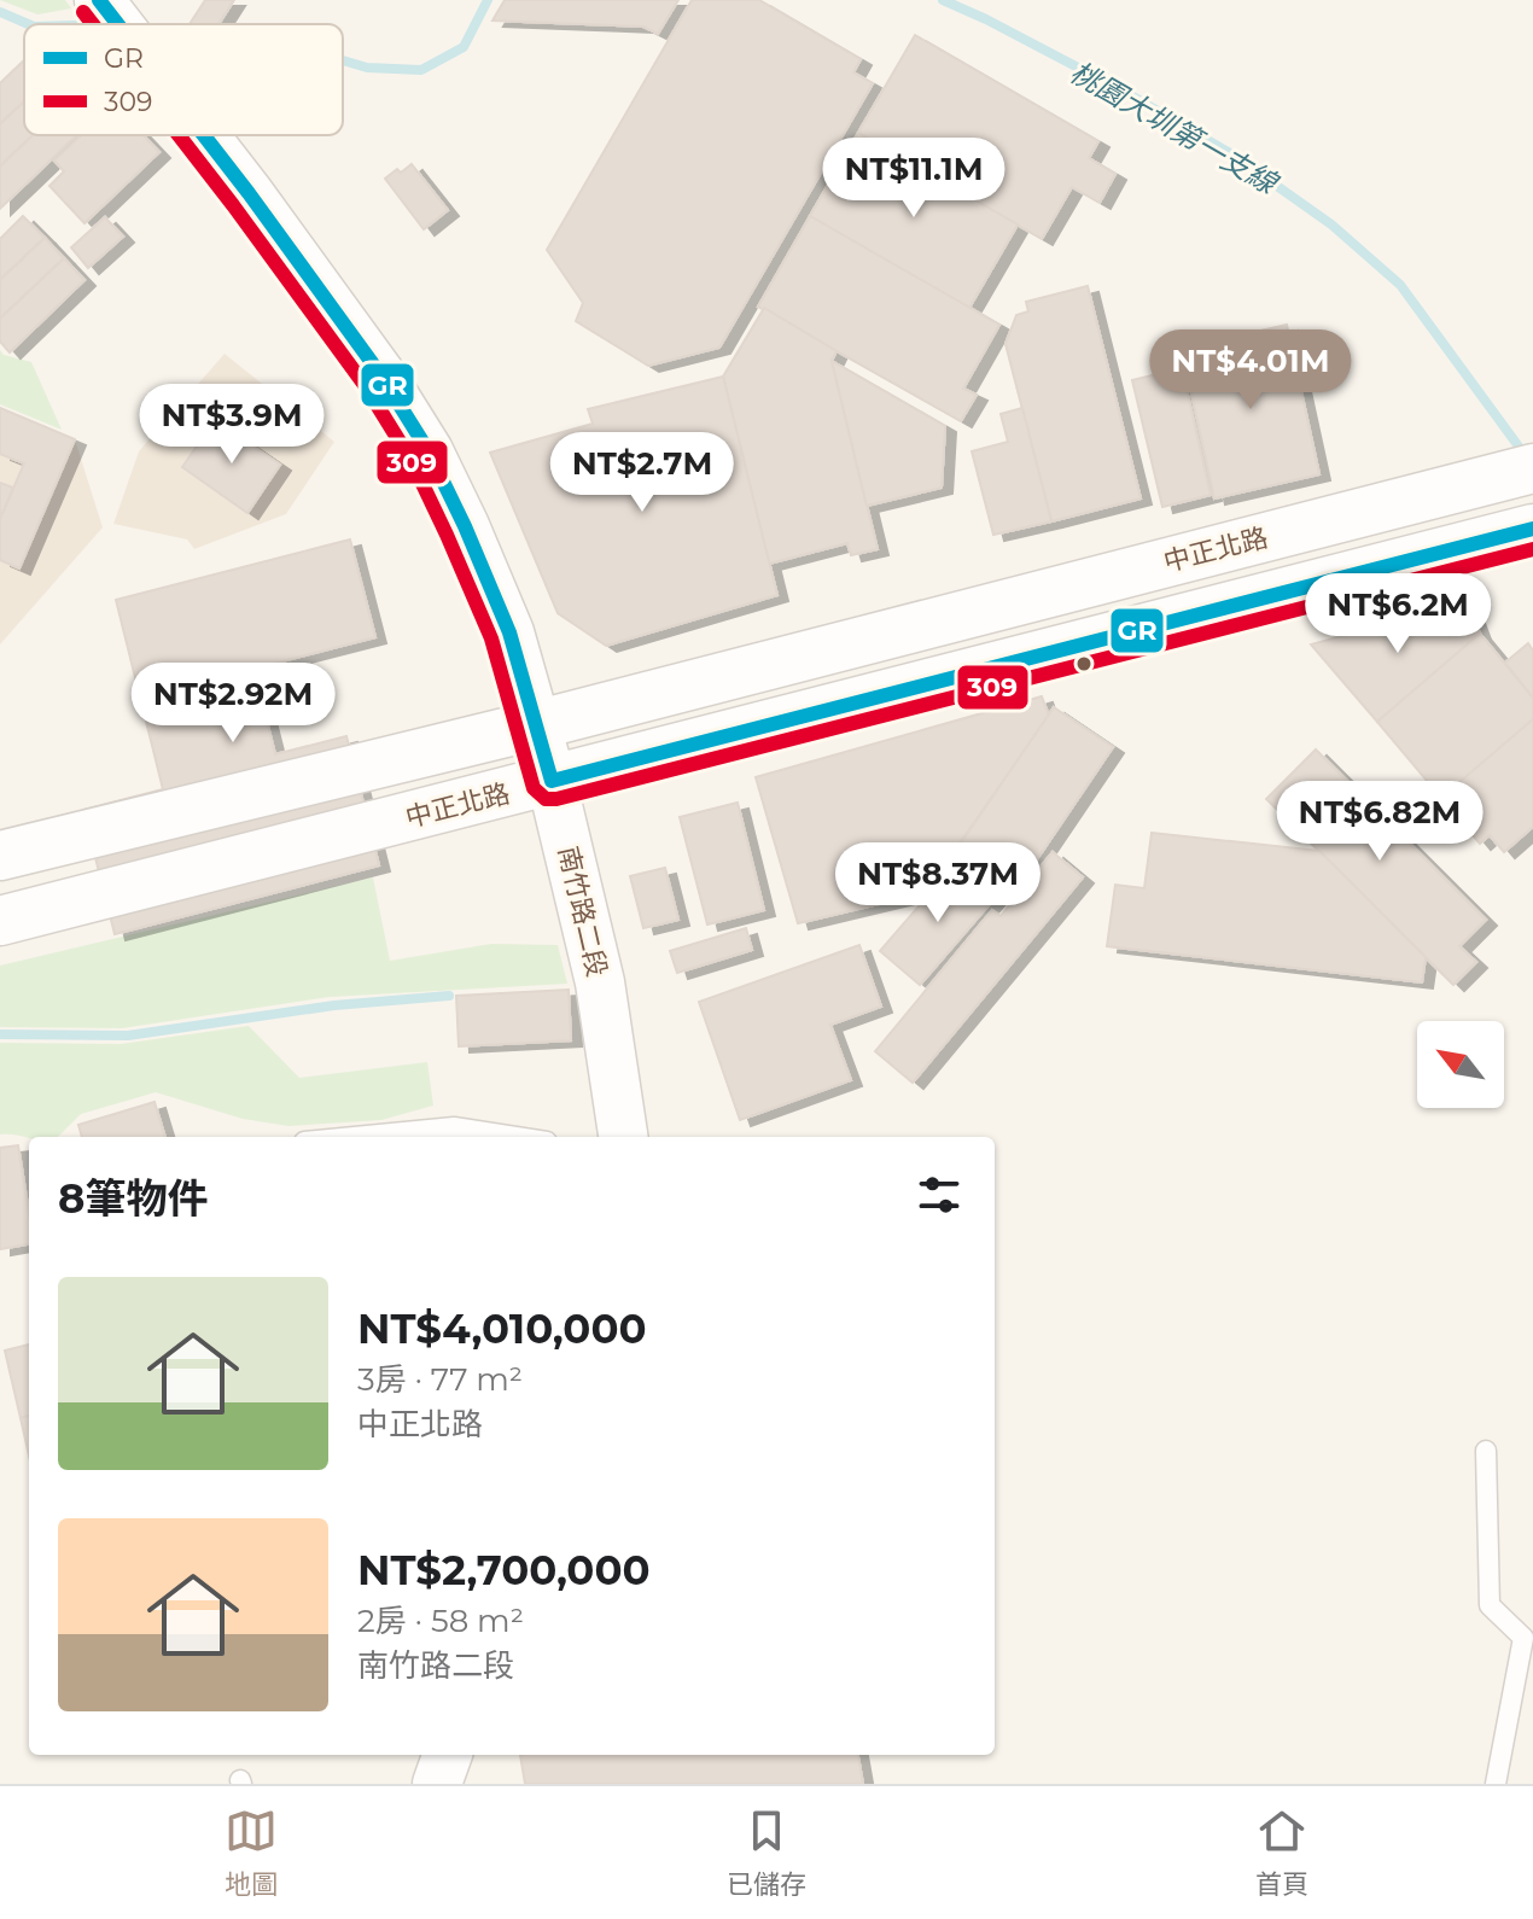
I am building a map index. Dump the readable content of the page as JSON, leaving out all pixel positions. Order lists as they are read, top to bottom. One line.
{"streets":{"street":["中正北路","南竹路二段"]},"crossings":[["中正北路","南竹路二段"]],"water":["桃園大圳第一支線"],"lines":["transit line GR","transit line 309"],"legend":["GR","309"],"north":"top left","page":{"price":["NT$11.1M","NT$4.01M","NT$3.9M","NT$2.7M","NT$6.2M","NT$2.92M","NT$6.82M","NT$8.37M"],"heading":"8筆物件","list":[{"name":"NT$4,010,000","note":"3房 · 77 m² · 中正北路"},{"name":"NT$2,700,000","note":"2房 · 58 m² · 南竹路二段"}],"tabs":["地圖","已儲存","首頁"]}}
